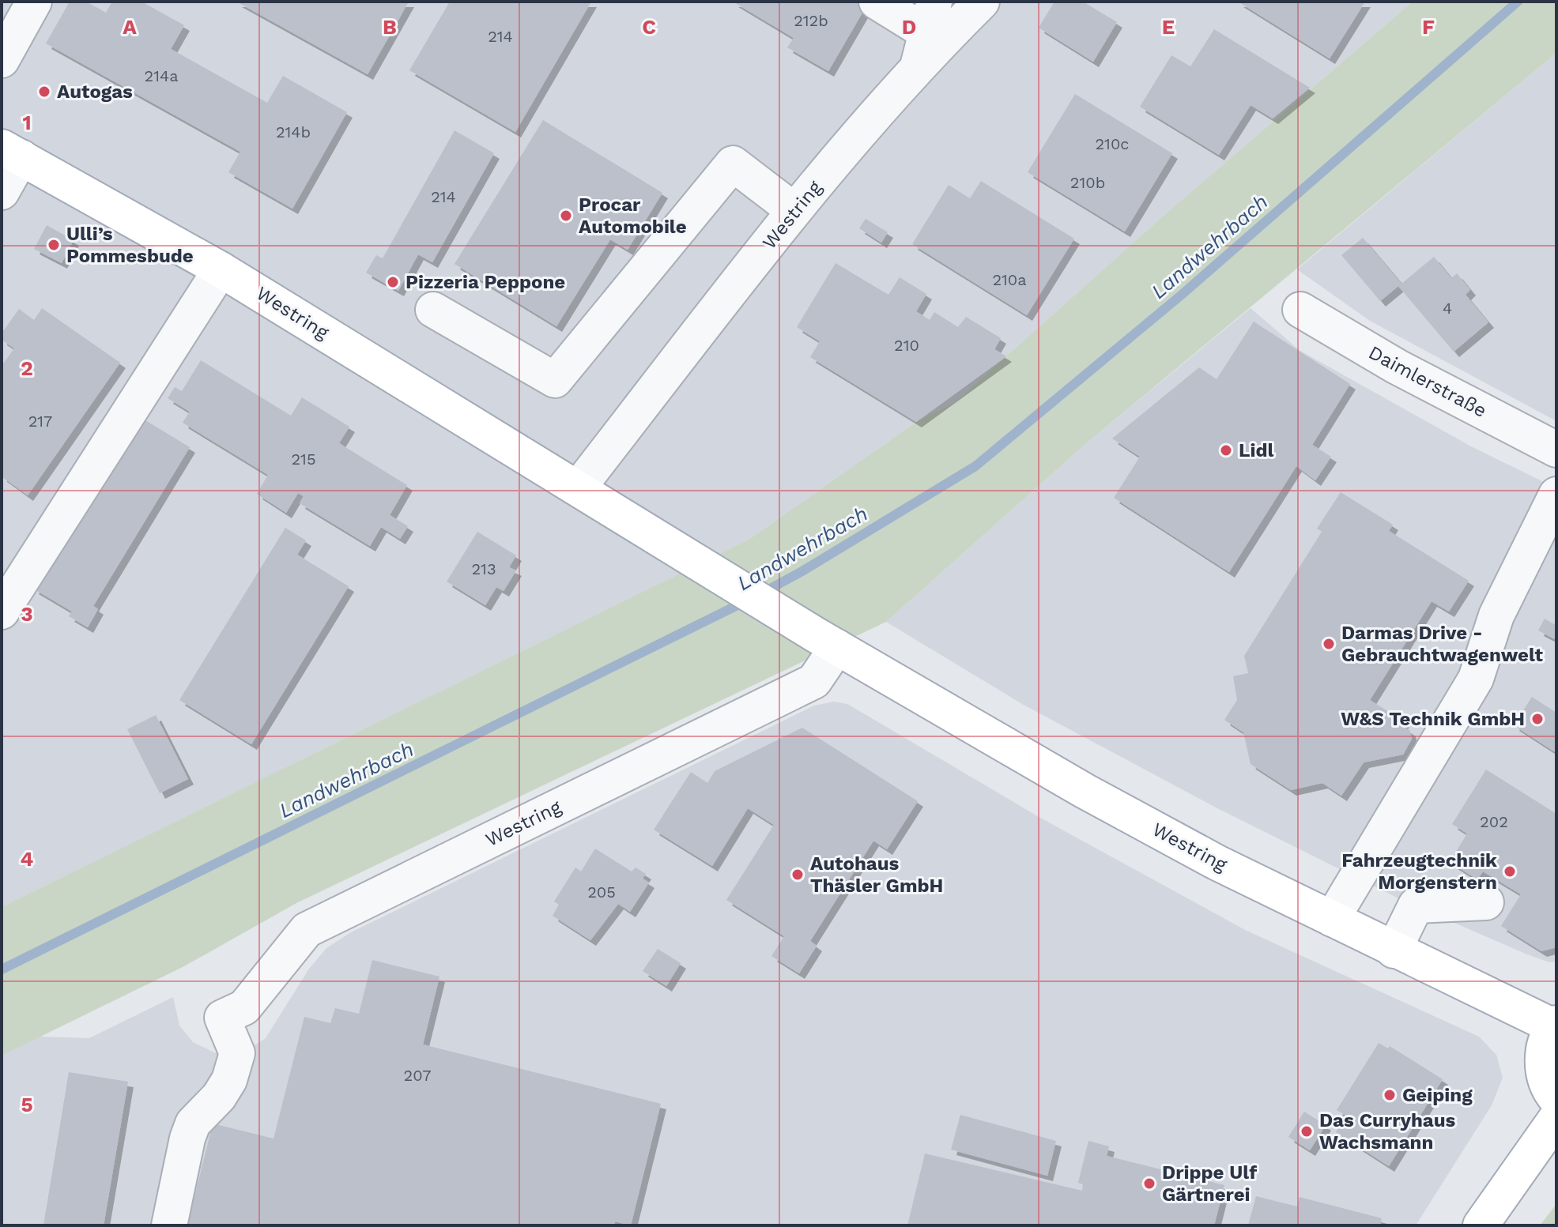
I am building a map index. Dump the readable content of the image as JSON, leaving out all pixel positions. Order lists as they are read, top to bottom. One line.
{"streets":{"main road":["Westring"],"street":["Daimlerstraße"]},"water":["Landwehrbach"],"places":["Autogas","Procar Automobile","Ulli’s Pommesbude","Pizzeria Peppone","Lidl","Darmas Drive - Gebrauchtwagenwelt","W&S Technik GmbH","Fahrzeugtechnik Morgenstern","Autohaus Thäsler GmbH","Geiping","Das Curryhaus Wachsmann","Drippe Ulf Gärtnerei"],"house_numbers":["212b","214","214a","214b","210c","210b","214","210a","4","210","217","215","213","202","205","207"],"grid":{"columns":["A","B","C","D","E","F"],"rows":["1","2","3","4","5"]}}
